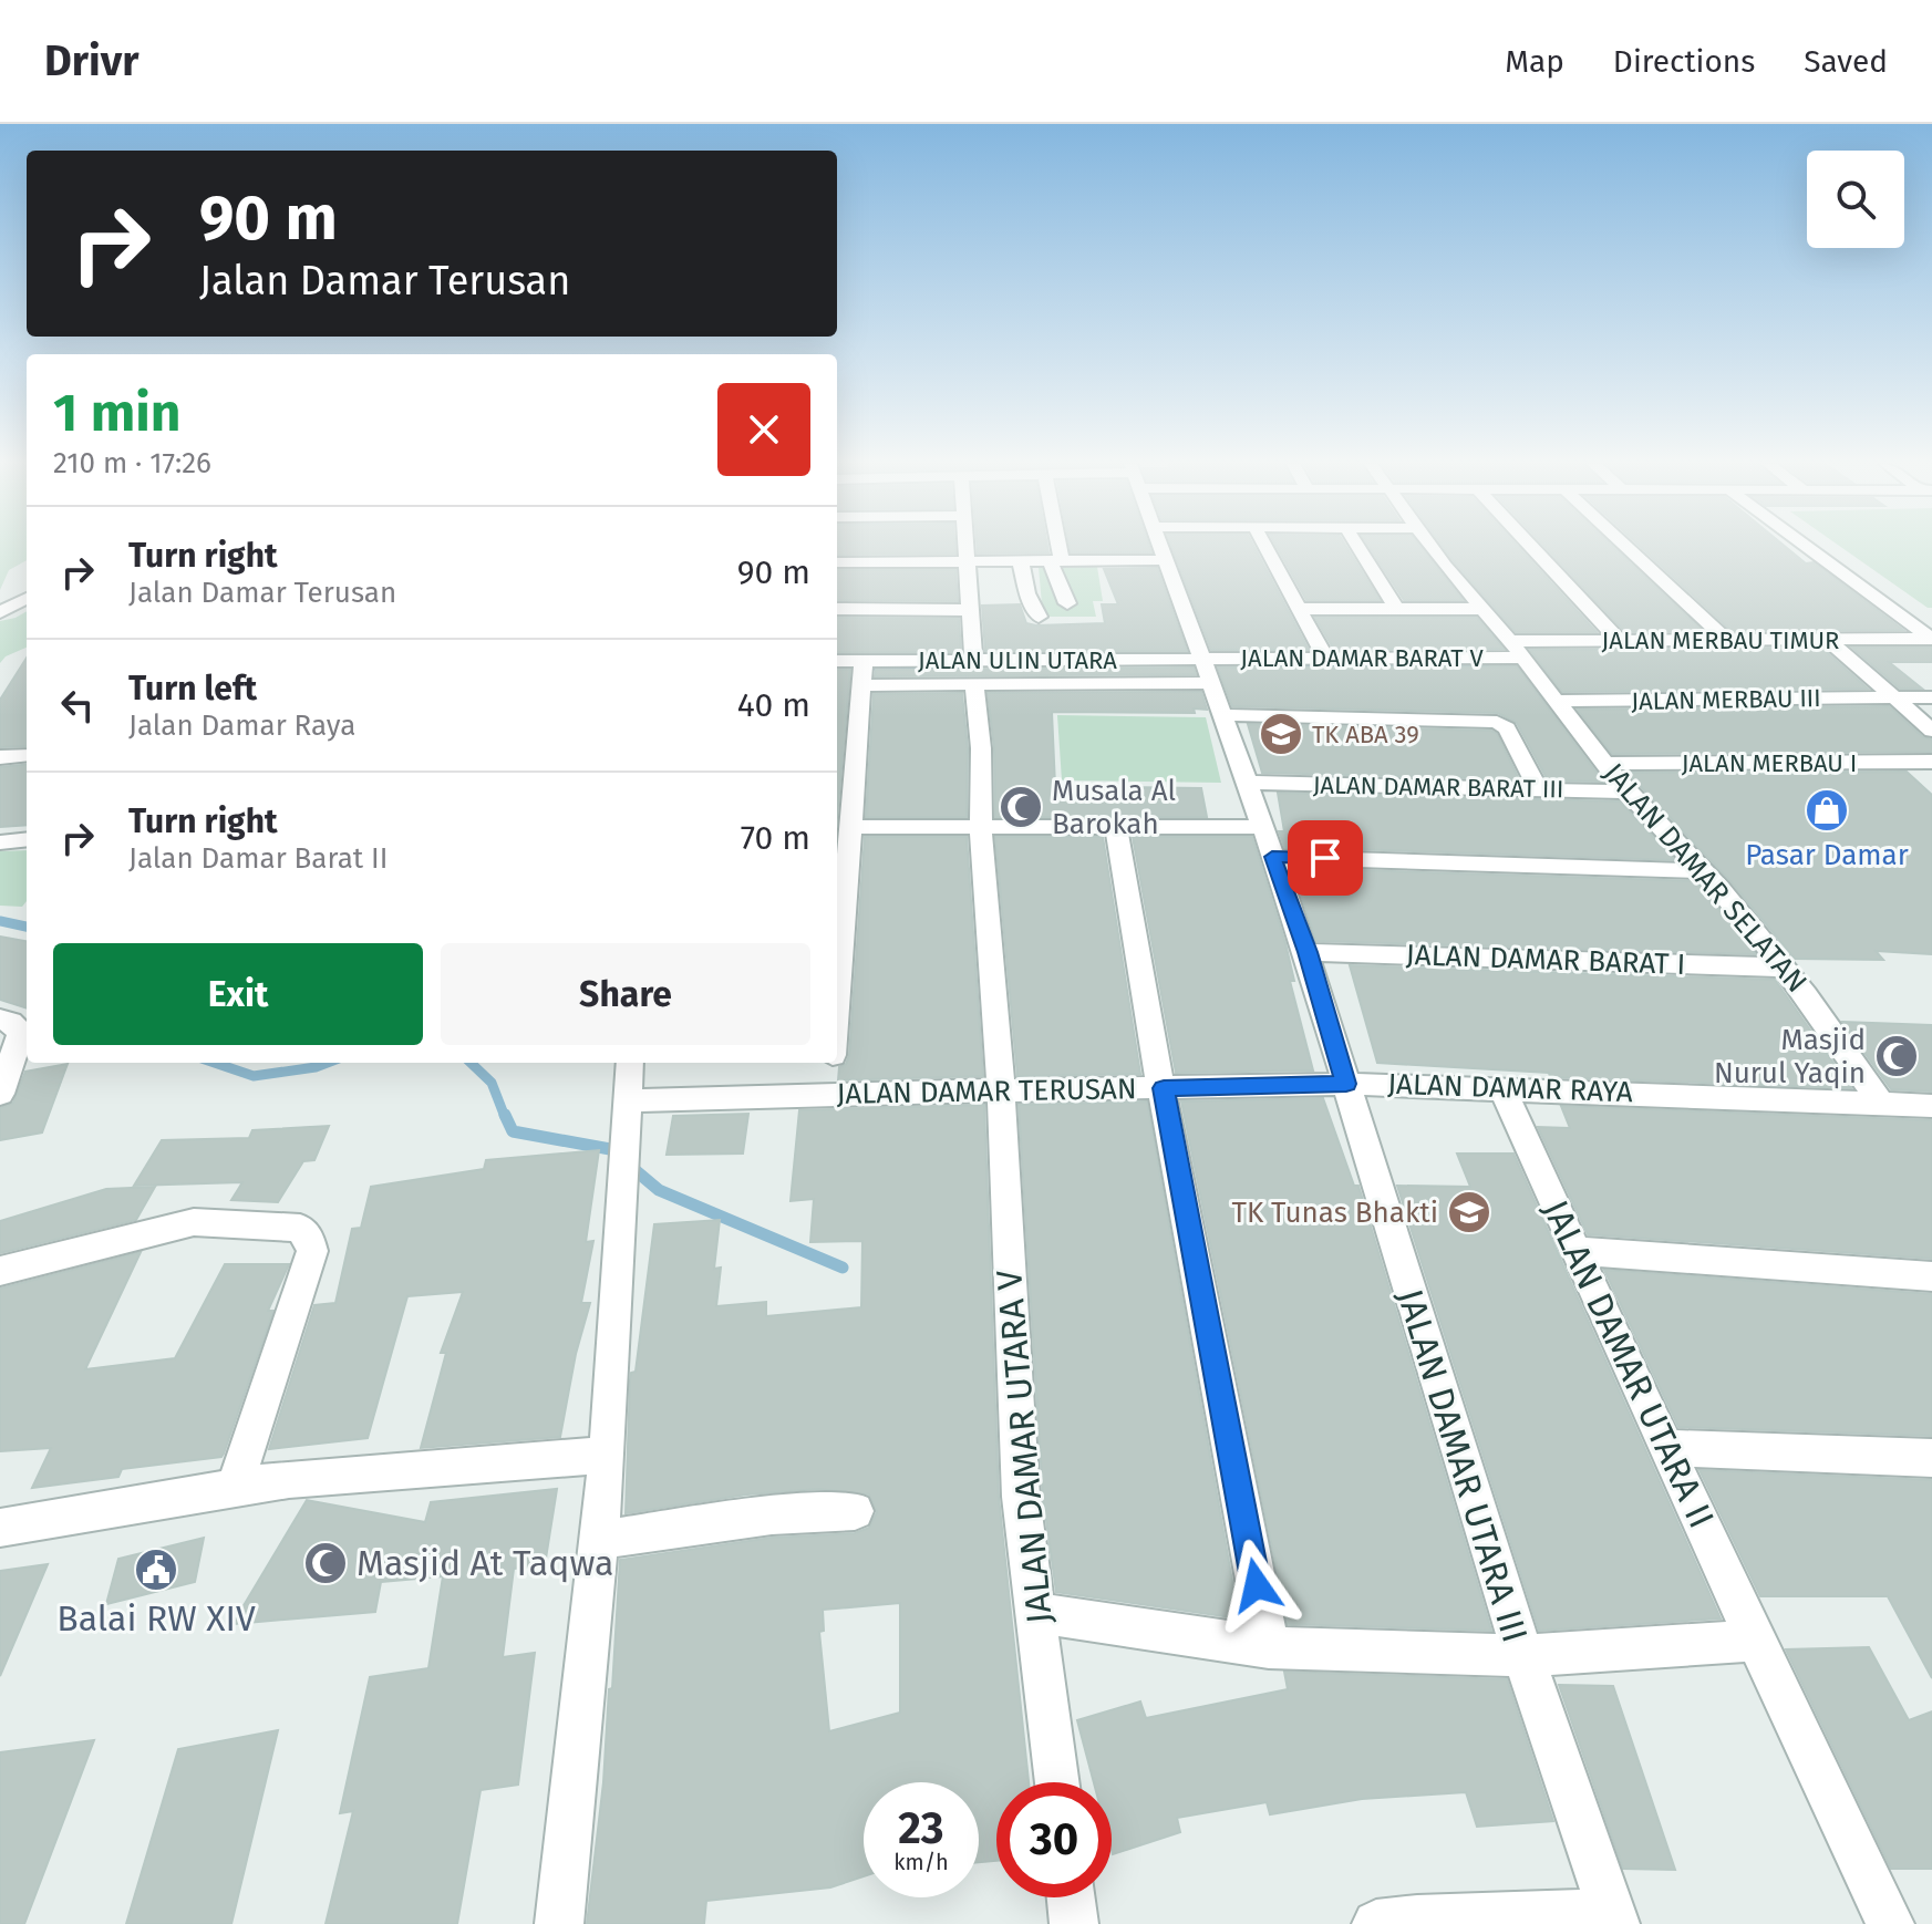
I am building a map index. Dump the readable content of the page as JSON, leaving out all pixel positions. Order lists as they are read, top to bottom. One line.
{"streets":{"street":["JALAN MERBAU TIMUR","JALAN DAMAR BARAT V","JALAN ULIN UTARA","JALAN MERBAU III","JALAN MERBAU I","JALAN DAMAR BARAT III","JALAN DAMAR SELATAN","JALAN DAMAR BARAT I","JALAN DAMAR RAYA","JALAN DAMAR TERUSAN","JALAN DAMAR UTARA II","JALAN DAMAR UTARA V","JALAN DAMAR UTARA III"]},"crossings":[["JALAN MERBAU TIMUR","JALAN DAMAR BARAT V"],["JALAN MERBAU TIMUR","JALAN MERBAU III"],["JALAN MERBAU TIMUR","JALAN DAMAR SELATAN"],["JALAN DAMAR BARAT V","JALAN ULIN UTARA"],["JALAN DAMAR BARAT V","JALAN DAMAR SELATAN"],["JALAN DAMAR BARAT V","JALAN DAMAR RAYA"],["JALAN ULIN UTARA","JALAN DAMAR RAYA"],["JALAN MERBAU III","JALAN DAMAR SELATAN"],["JALAN MERBAU I","JALAN DAMAR SELATAN"],["JALAN DAMAR BARAT III","JALAN DAMAR SELATAN"],["JALAN DAMAR BARAT III","JALAN DAMAR RAYA"],["JALAN DAMAR SELATAN","JALAN DAMAR BARAT I"],["JALAN DAMAR SELATAN","JALAN DAMAR RAYA"],["JALAN DAMAR BARAT I","JALAN DAMAR RAYA"],["JALAN DAMAR RAYA","JALAN DAMAR TERUSAN"],["JALAN DAMAR RAYA","JALAN DAMAR UTARA II"],["JALAN DAMAR RAYA","JALAN DAMAR UTARA III"],["JALAN DAMAR TERUSAN","JALAN DAMAR UTARA V"],["JALAN DAMAR TERUSAN","JALAN DAMAR UTARA III"],["JALAN DAMAR UTARA V","JALAN DAMAR UTARA III"]],"places":{"school or university":["TK ABA 39","TK Tunas Bhakti"],"mosque":["Musala Al Barokah","Masjid Nurul Yaqin","Masjid At Taqwa"],"shop":["Pasar Damar"],"public building":["Balai RW XIV"]},"page":{"header":"Drivr","nav":["Map","Directions","Saved"],"turn":["90 m","Jalan Damar Terusan"],"heading":["1 min","210 m · 17:26"],"list":[{"name":"Turn right","note":"Jalan Damar Terusan","value":"90 m"},{"name":"Turn left","note":"Jalan Damar Raya","value":"40 m"},{"name":"Turn right","note":"Jalan Damar Barat II","value":"70 m"}],"buttons":["Exit","Share"],"speed":"23 km/h","limit":"30"}}
